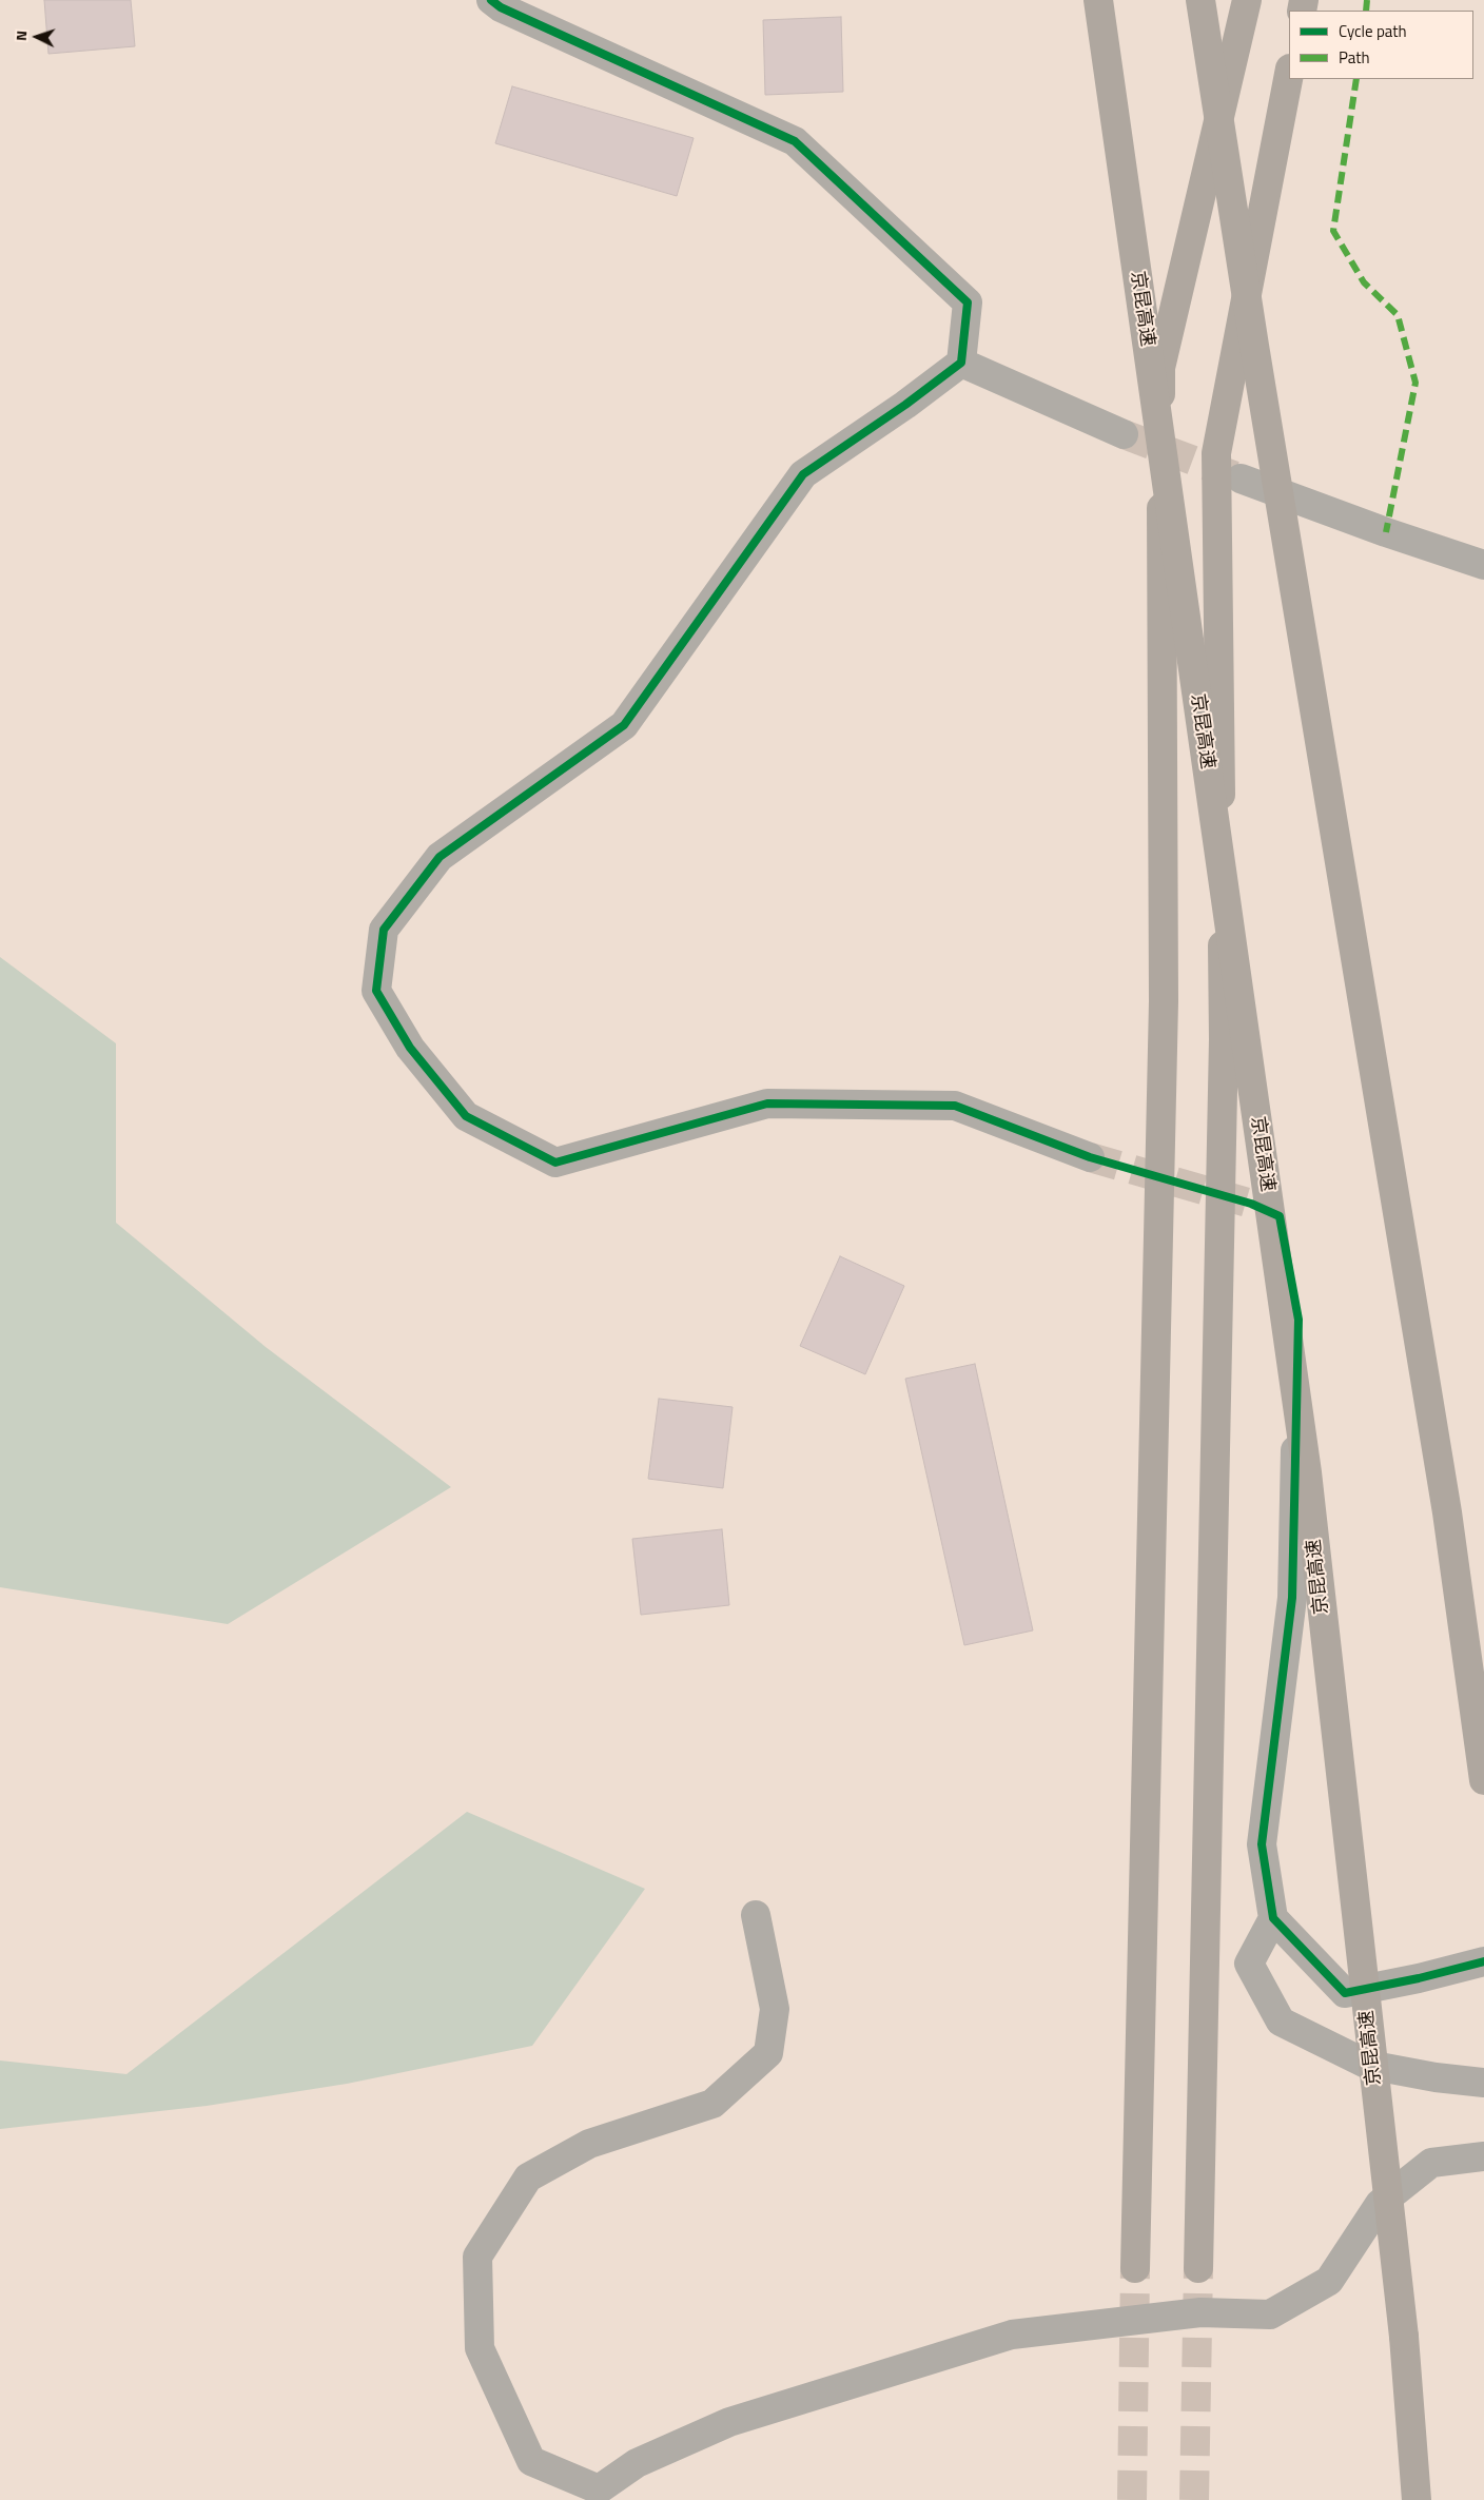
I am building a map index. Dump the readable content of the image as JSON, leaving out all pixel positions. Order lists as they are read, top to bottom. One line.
{"streets":{"highway":["京昆高速"]},"legend":["Cycle path","Path"],"north":"left"}
